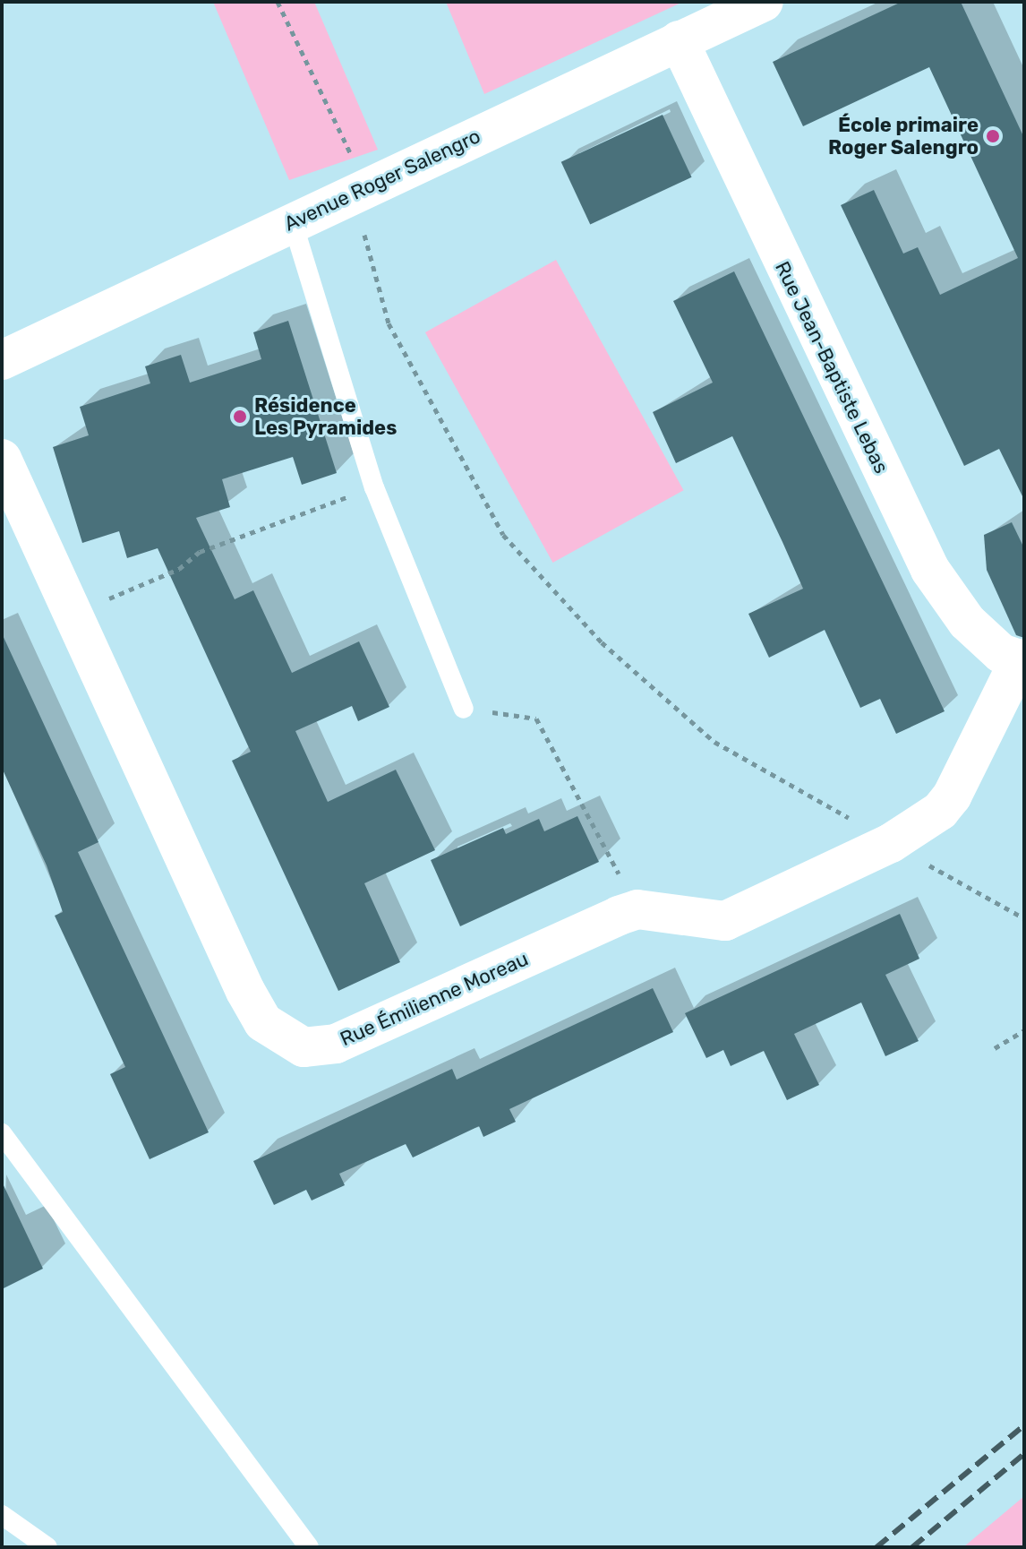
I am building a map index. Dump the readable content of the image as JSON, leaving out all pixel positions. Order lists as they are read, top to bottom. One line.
{"streets":{"street":["Avenue Roger Salengro","Rue Jean-Baptiste Lebas","Rue Émilienne Moreau"]},"crossings":[["Avenue Roger Salengro","Rue Jean-Baptiste Lebas"]],"places":["École primaire Roger Salengro","Résidence Les Pyramides"]}
